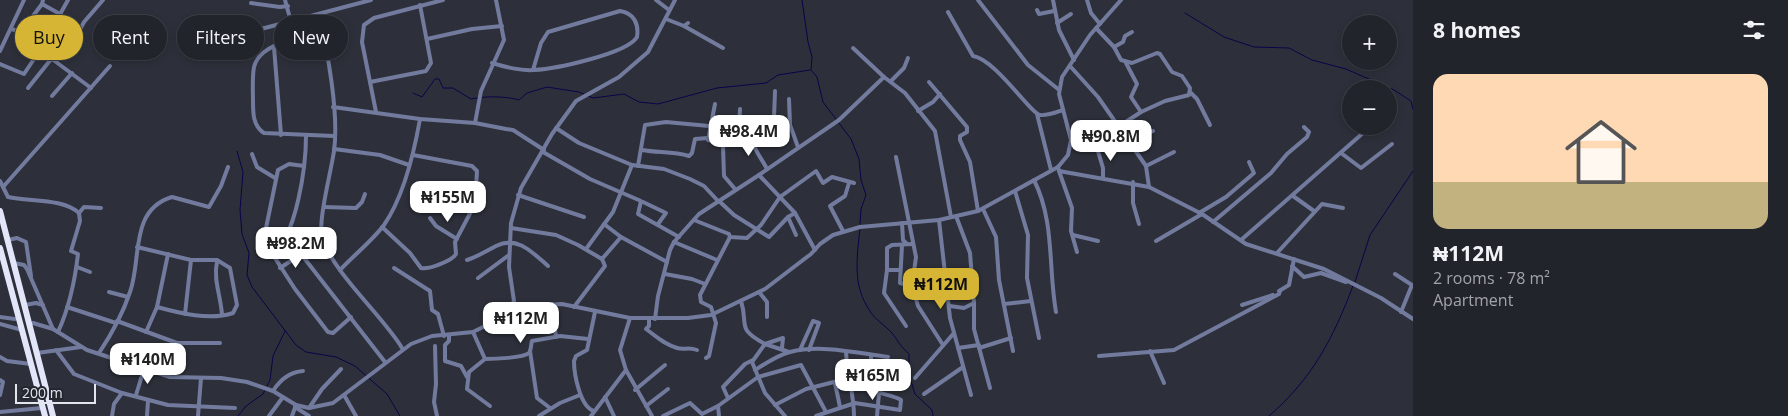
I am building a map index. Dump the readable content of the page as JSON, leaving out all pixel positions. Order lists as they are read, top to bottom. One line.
{"scale_bar":"200 m","page":{"heading":"8 homes","map_buttons":["+","−"],"chip":["Buy","Rent","Filters","New"],"list":[{"name":"₦112M","note":"2 rooms · 78 m² · Apartment"}],"price":["₦98.4M","₦90.8M","₦155M","₦98.2M","₦112M","₦112M","₦140M","₦165M"],"scale":"200 m"}}
